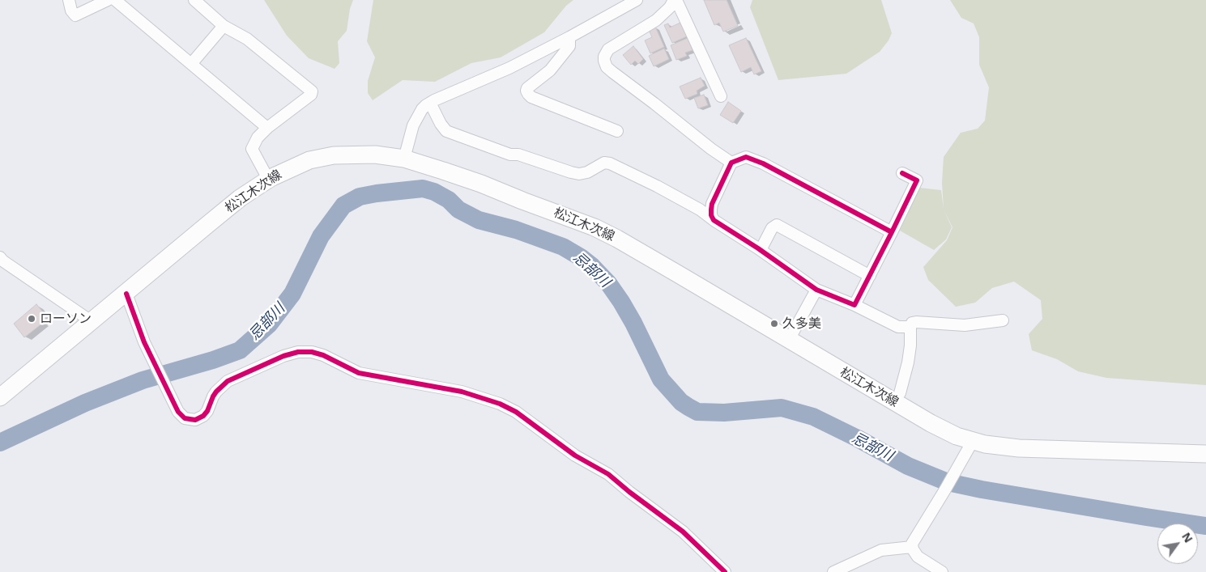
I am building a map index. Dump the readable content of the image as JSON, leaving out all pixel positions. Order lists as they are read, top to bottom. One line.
{"streets":{"main road":["松江木次線"]},"water":["忌部川"],"places":["ローソン","久多美"],"north":"top right"}
